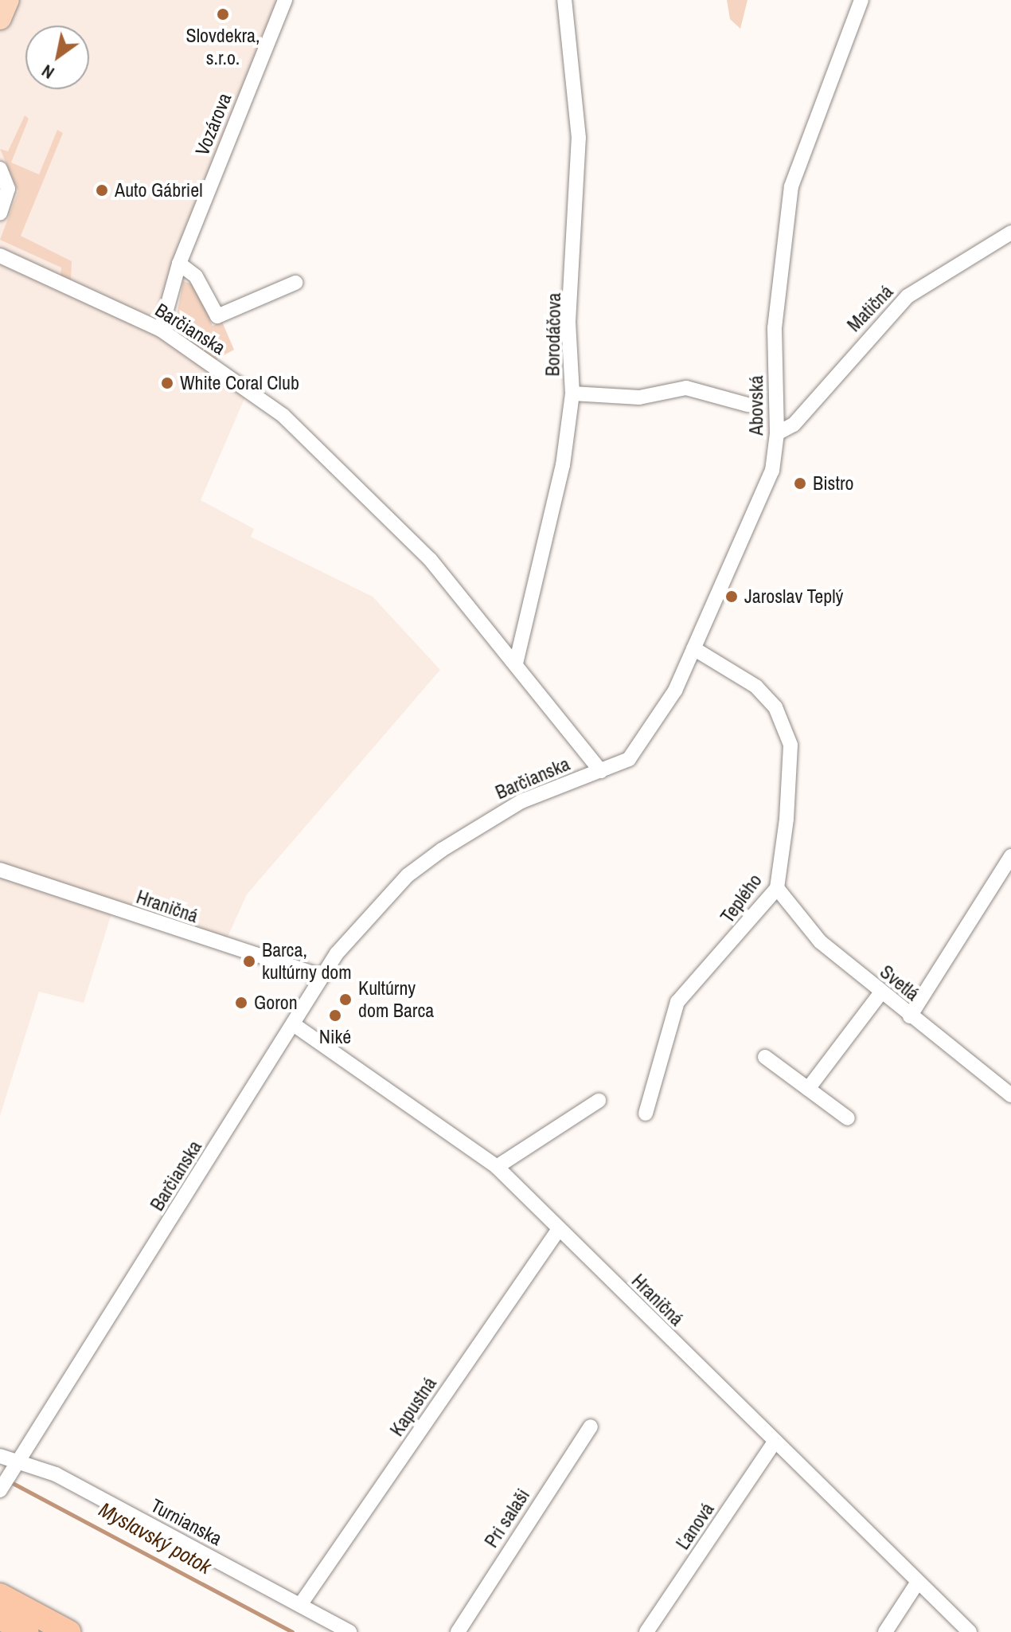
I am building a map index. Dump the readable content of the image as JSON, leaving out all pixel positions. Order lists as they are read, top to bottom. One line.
{"streets":{"street":["Vozárova","Matičná","Barčianska","Borodáčova","Abovská","Teplého","Hraničná","Svetlá","Kapustná","Pri salaši","Turnianska","Ľanová"]},"crossings":[["Vozárova","Barčianska"],["Matičná","Abovská"],["Barčianska","Borodáčova"],["Barčianska","Abovská"],["Barčianska","Hraničná"],["Barčianska","Turnianska"],["Abovská","Teplého"],["Teplého","Svetlá"],["Hraničná","Kapustná"],["Hraničná","Ľanová"],["Kapustná","Turnianska"]],"water":["Myslavský potok"],"places":["Slovdekra, s.r.o.","Auto Gábriel","White Coral Club","Bistro","Jaroslav Teplý","Barca, kultúrny dom","Kultúrny dom Barca","Goron","Niké"],"north":"bottom left"}
